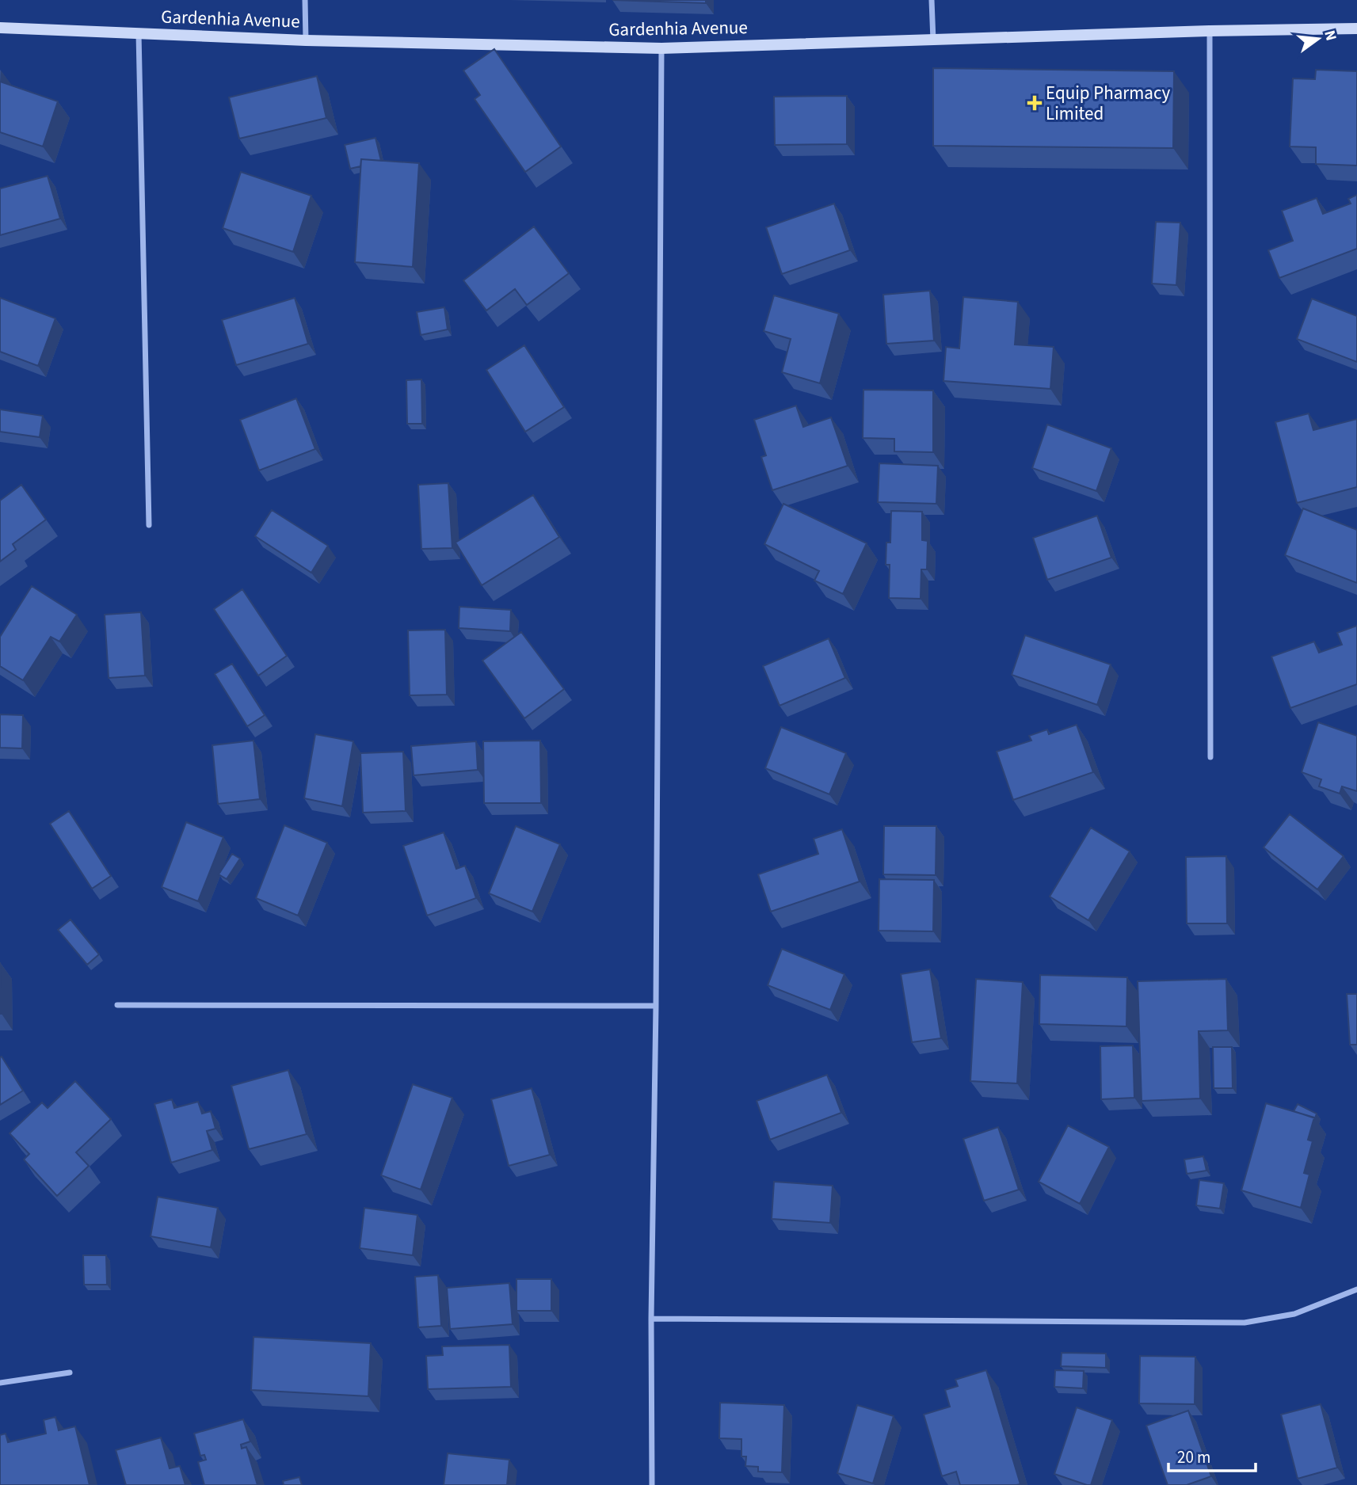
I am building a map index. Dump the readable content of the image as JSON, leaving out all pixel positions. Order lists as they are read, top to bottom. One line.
{"streets":{"main road":["Gardenhia Avenue"]},"places":{"health":["Equip Pharmacy Limited"]},"scale_bar":"20 m","north":"right"}
